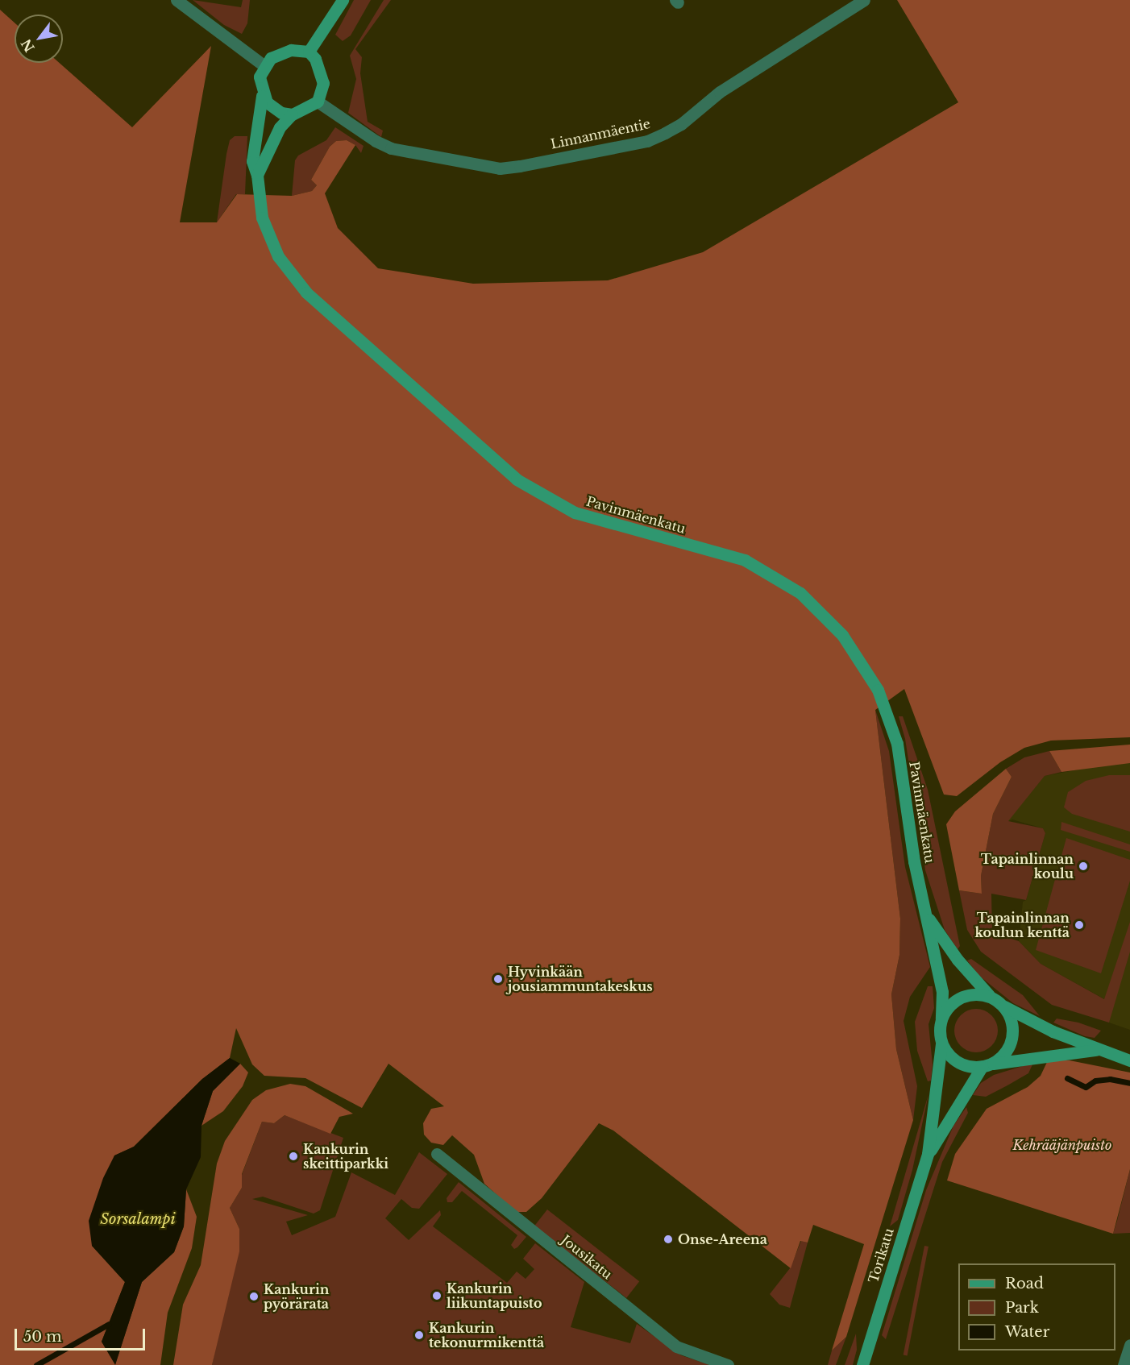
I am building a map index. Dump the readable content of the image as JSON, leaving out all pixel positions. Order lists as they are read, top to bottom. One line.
{"streets":{"street":["Linnanmäentie","Pavinmäenkatu","Torikatu","Jousikatu"]},"crossings":[["Linnanmäentie","Pavinmäenkatu"],["Pavinmäenkatu","Torikatu"]],"water":["Sorsalampi"],"parks":["Kehrääjänpuisto"],"places":["Tapainlinnan koulu","Tapainlinnan koulun kenttä","Hyvinkään jousiammuntakeskus","Kankurin skeittiparkki","Onse-Areena","Kankurin liikuntapuisto","Kankurin pyörärata","Kankurin tekonurmikenttä"],"legend":["Road","Park","Water"],"scale_bar":"50 m","north":"bottom left"}
